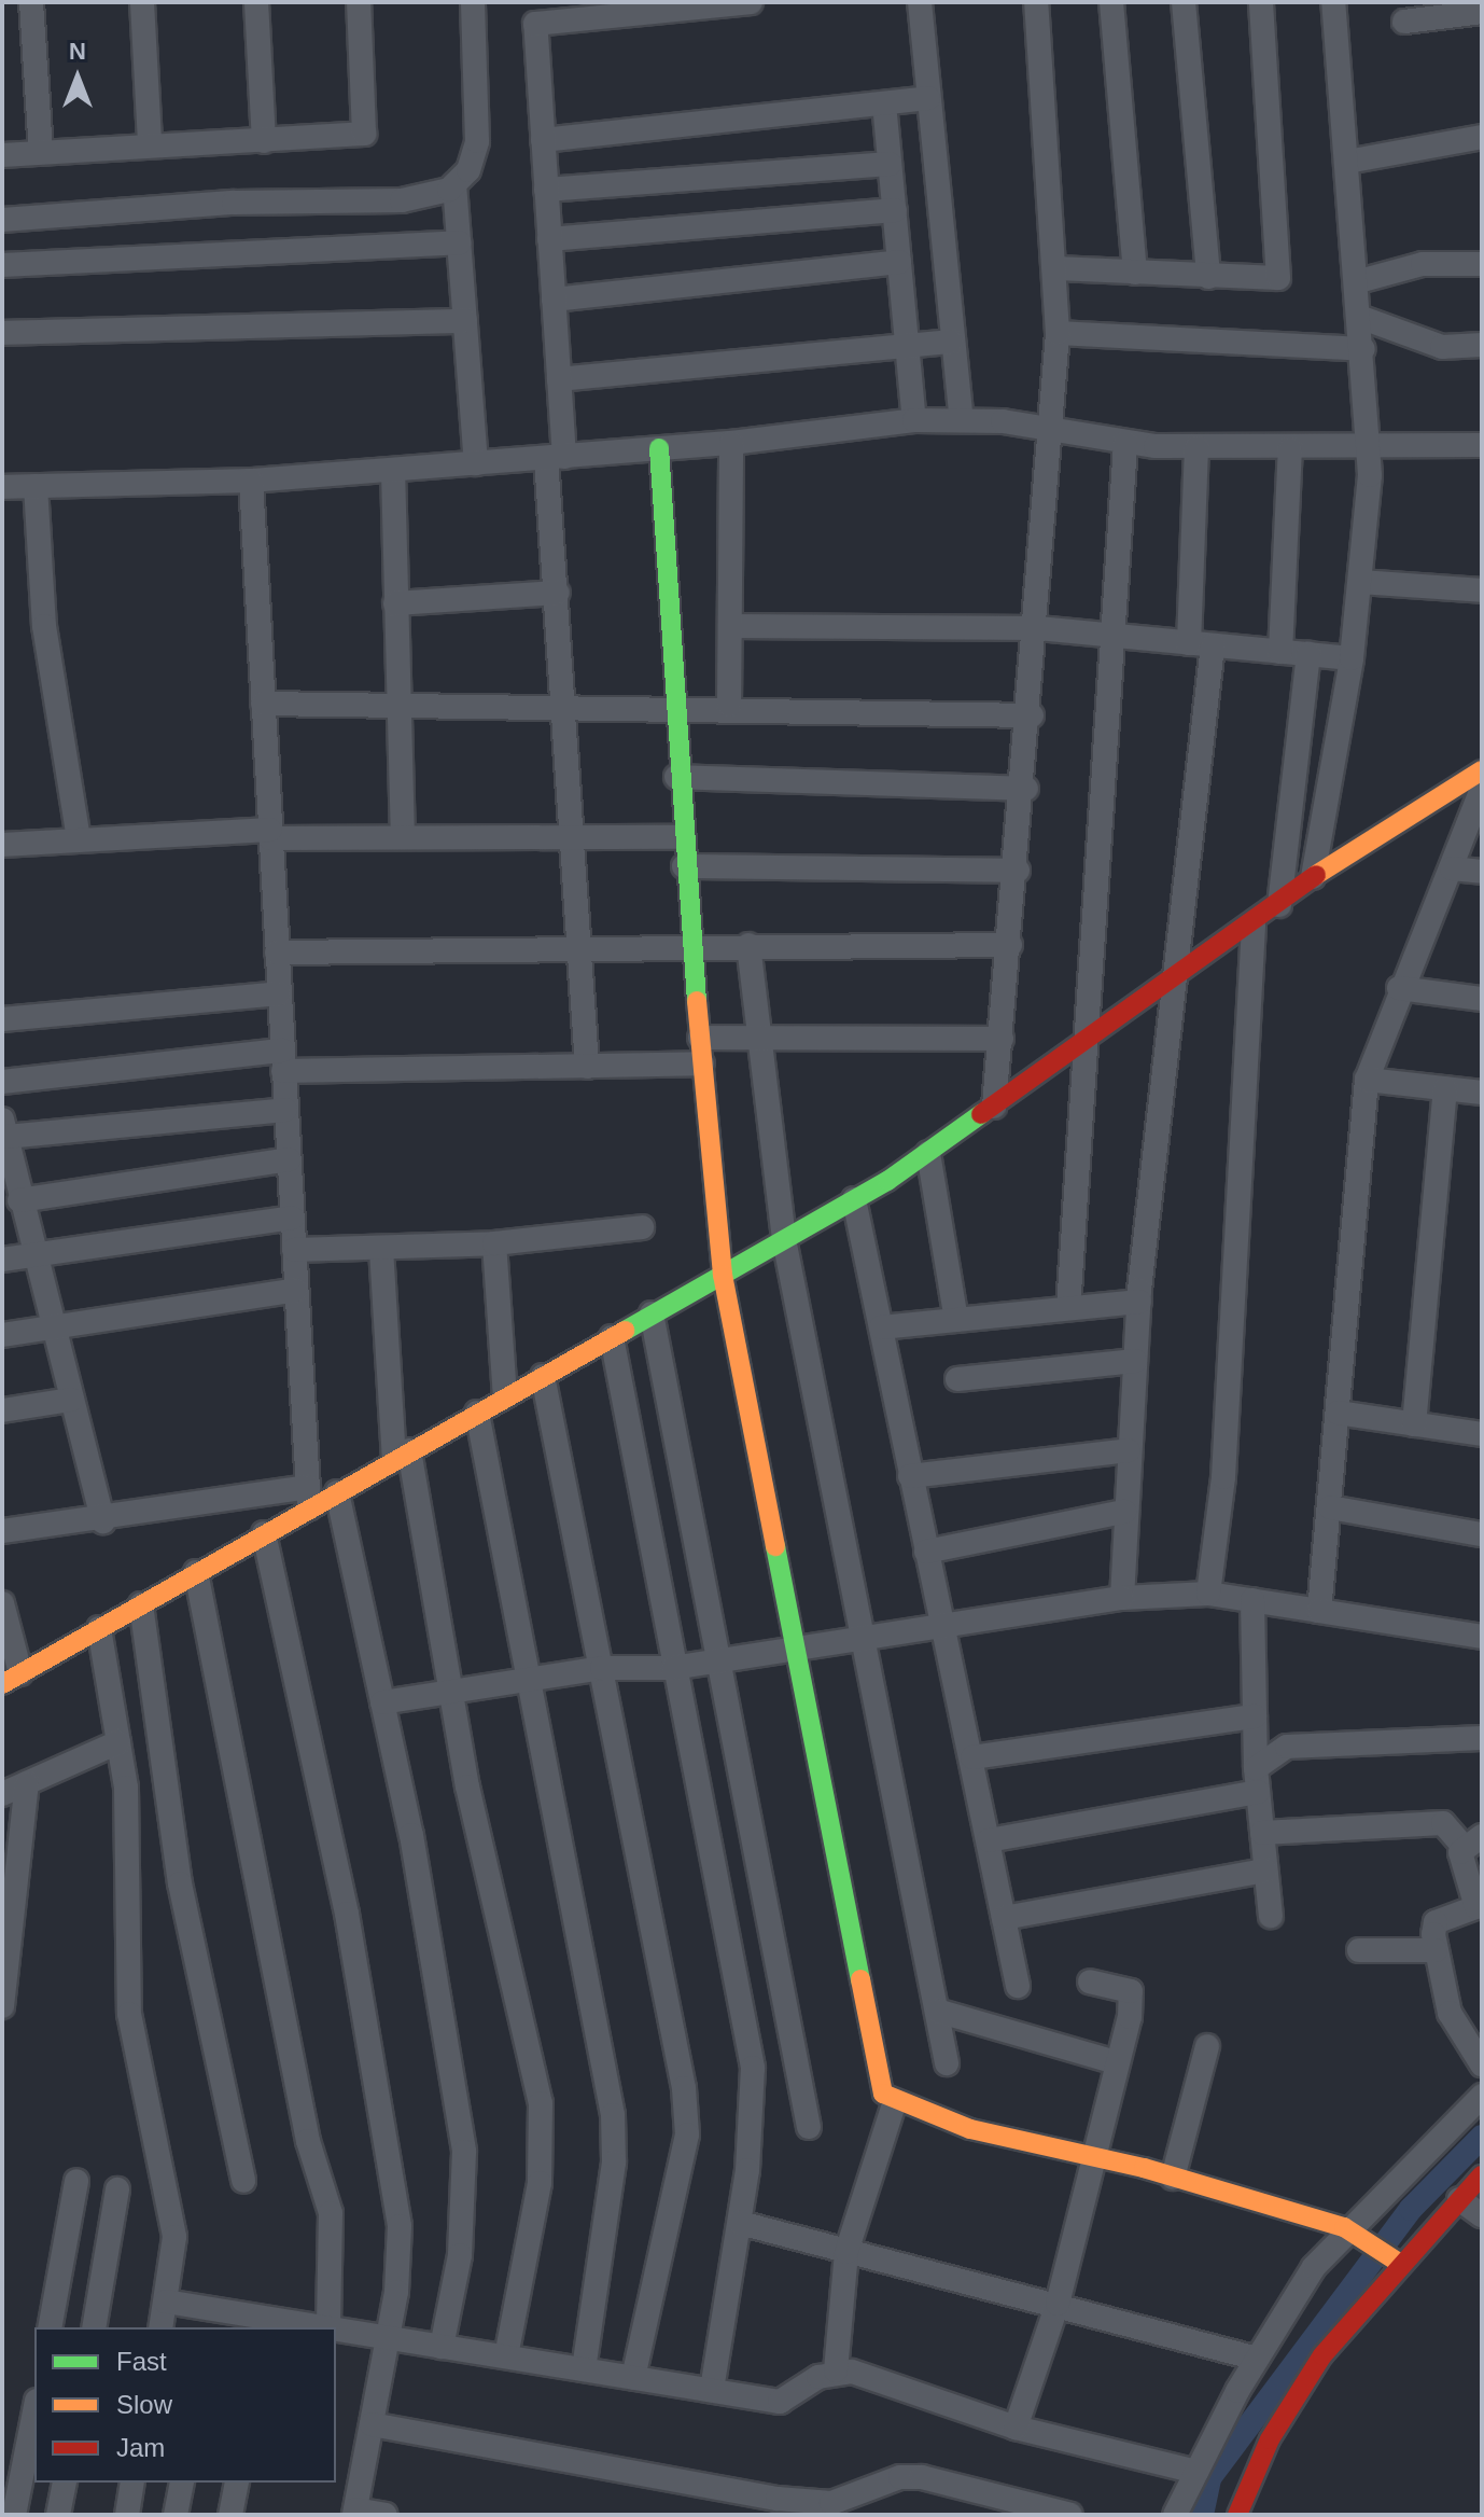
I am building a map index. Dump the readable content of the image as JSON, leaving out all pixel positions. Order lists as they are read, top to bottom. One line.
{"legend":["Fast","Slow","Jam"],"north":"top"}
